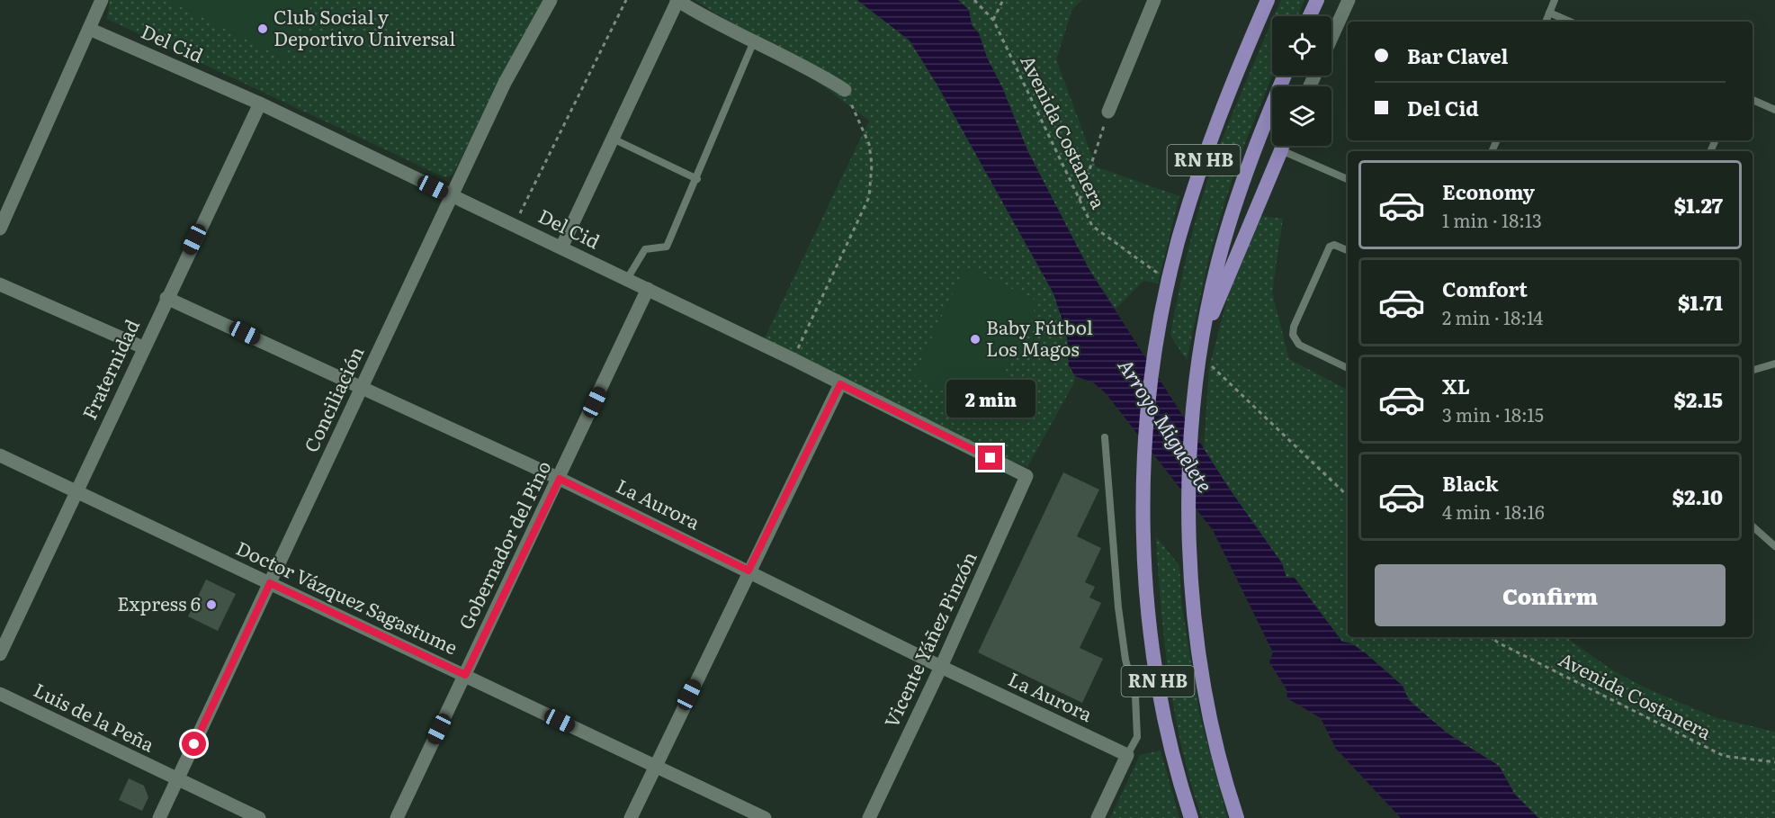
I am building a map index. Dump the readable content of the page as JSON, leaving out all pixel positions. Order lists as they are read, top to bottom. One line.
{"streets":{"highway":["RN HB"],"street":["Del Cid","Fraternidad","Conciliación","La Aurora","Gobernador del Pino","Doctor Vázquez Sagastume","Vicente Yáñez Pinzón","Luis de la Peña"],"path":["Avenida Costanera"]},"crossings":[["Del Cid","Fraternidad"],["Del Cid","Conciliación"],["Del Cid","Gobernador del Pino"],["Del Cid","Vicente Yáñez Pinzón"],["Avenida Costanera","RN HB"],["Fraternidad","La Aurora"],["Fraternidad","Doctor Vázquez Sagastume"],["Conciliación","La Aurora"],["Conciliación","Doctor Vázquez Sagastume"],["Conciliación","Luis de la Peña"],["La Aurora","Gobernador del Pino"],["La Aurora","Vicente Yáñez Pinzón"],["Gobernador del Pino","Doctor Vázquez Sagastume"]],"water":["Arroyo Miguelete"],"places":["Club Social y Deportivo Universal","Baby Fútbol Los Magos","Express 6"],"page":{"banner":["Bar Clavel","Del Cid"],"list":[{"name":"Economy","note":"1 min · 18:13","value":"$1.27"},{"name":"Comfort","note":"2 min · 18:14","value":"$1.71"},{"name":"XL","note":"3 min · 18:15","value":"$2.15"},{"name":"Black","note":"4 min · 18:16","value":"$2.10"}],"bubble":"2 min","buttons":"Confirm"}}
